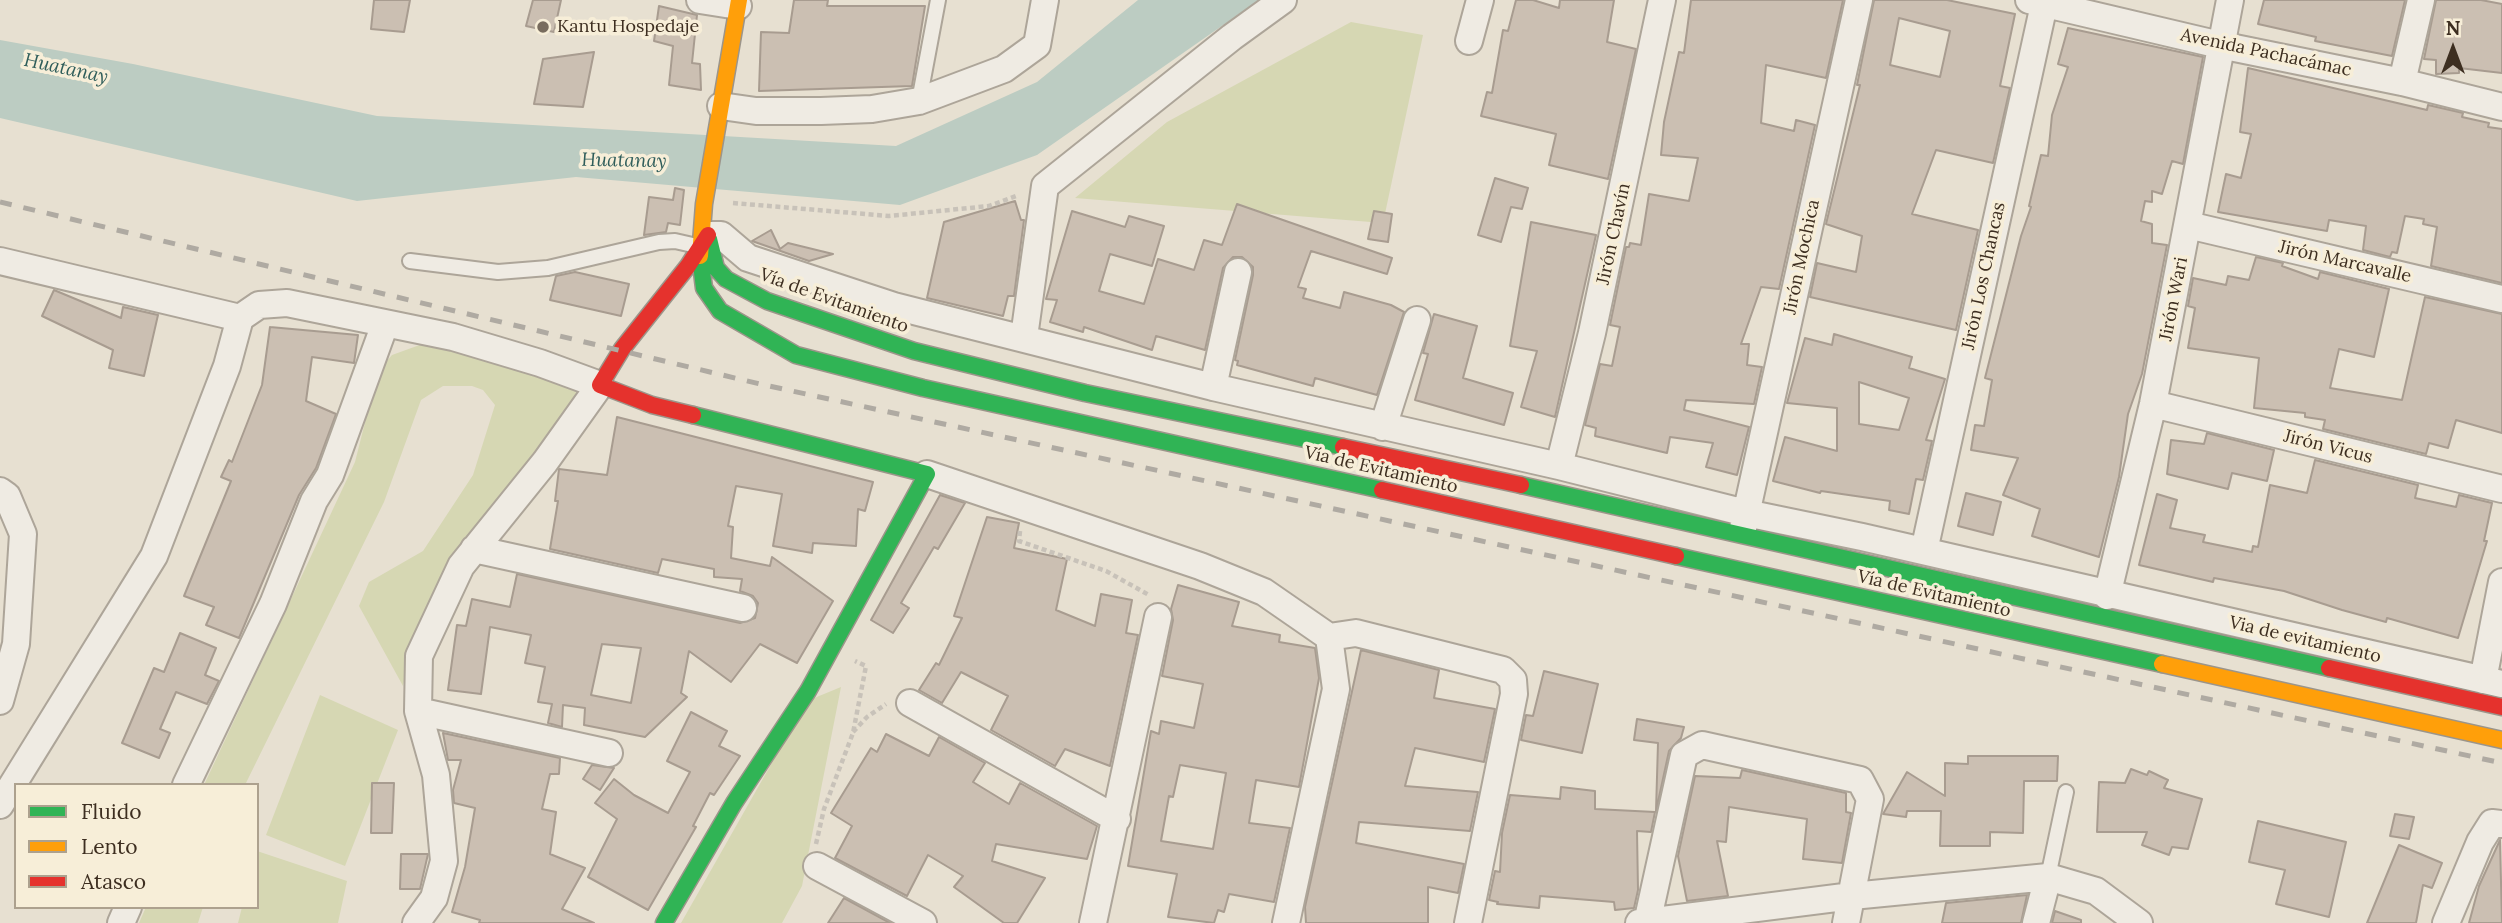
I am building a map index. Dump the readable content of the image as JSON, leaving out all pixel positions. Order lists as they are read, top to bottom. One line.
{"streets":{"main road":["Vía de Evitamiento"],"street":["Avenida Pachacámac","Jirón Chavín","Jirón Mochica","Jirón Marcavalle","Jirón Los Chancas","Jirón Wari","Jirón Vicus","Via de evitamiento"]},"crossings":[["Avenida Pachacámac","Jirón Los Chancas"],["Avenida Pachacámac","Jirón Wari"],["Jirón Chavín","Via de evitamiento"],["Jirón Mochica","Vía de Evitamiento"],["Jirón Mochica","Via de evitamiento"],["Jirón Marcavalle","Jirón Wari"],["Jirón Los Chancas","Via de evitamiento"],["Jirón Wari","Jirón Vicus"],["Jirón Wari","Via de evitamiento"],["Vía de Evitamiento","Via de evitamiento"]],"water":["Huatanay"],"places":["Kantu Hospedaje"],"legend":["Fluido","Lento","Atasco"],"north":"top"}
